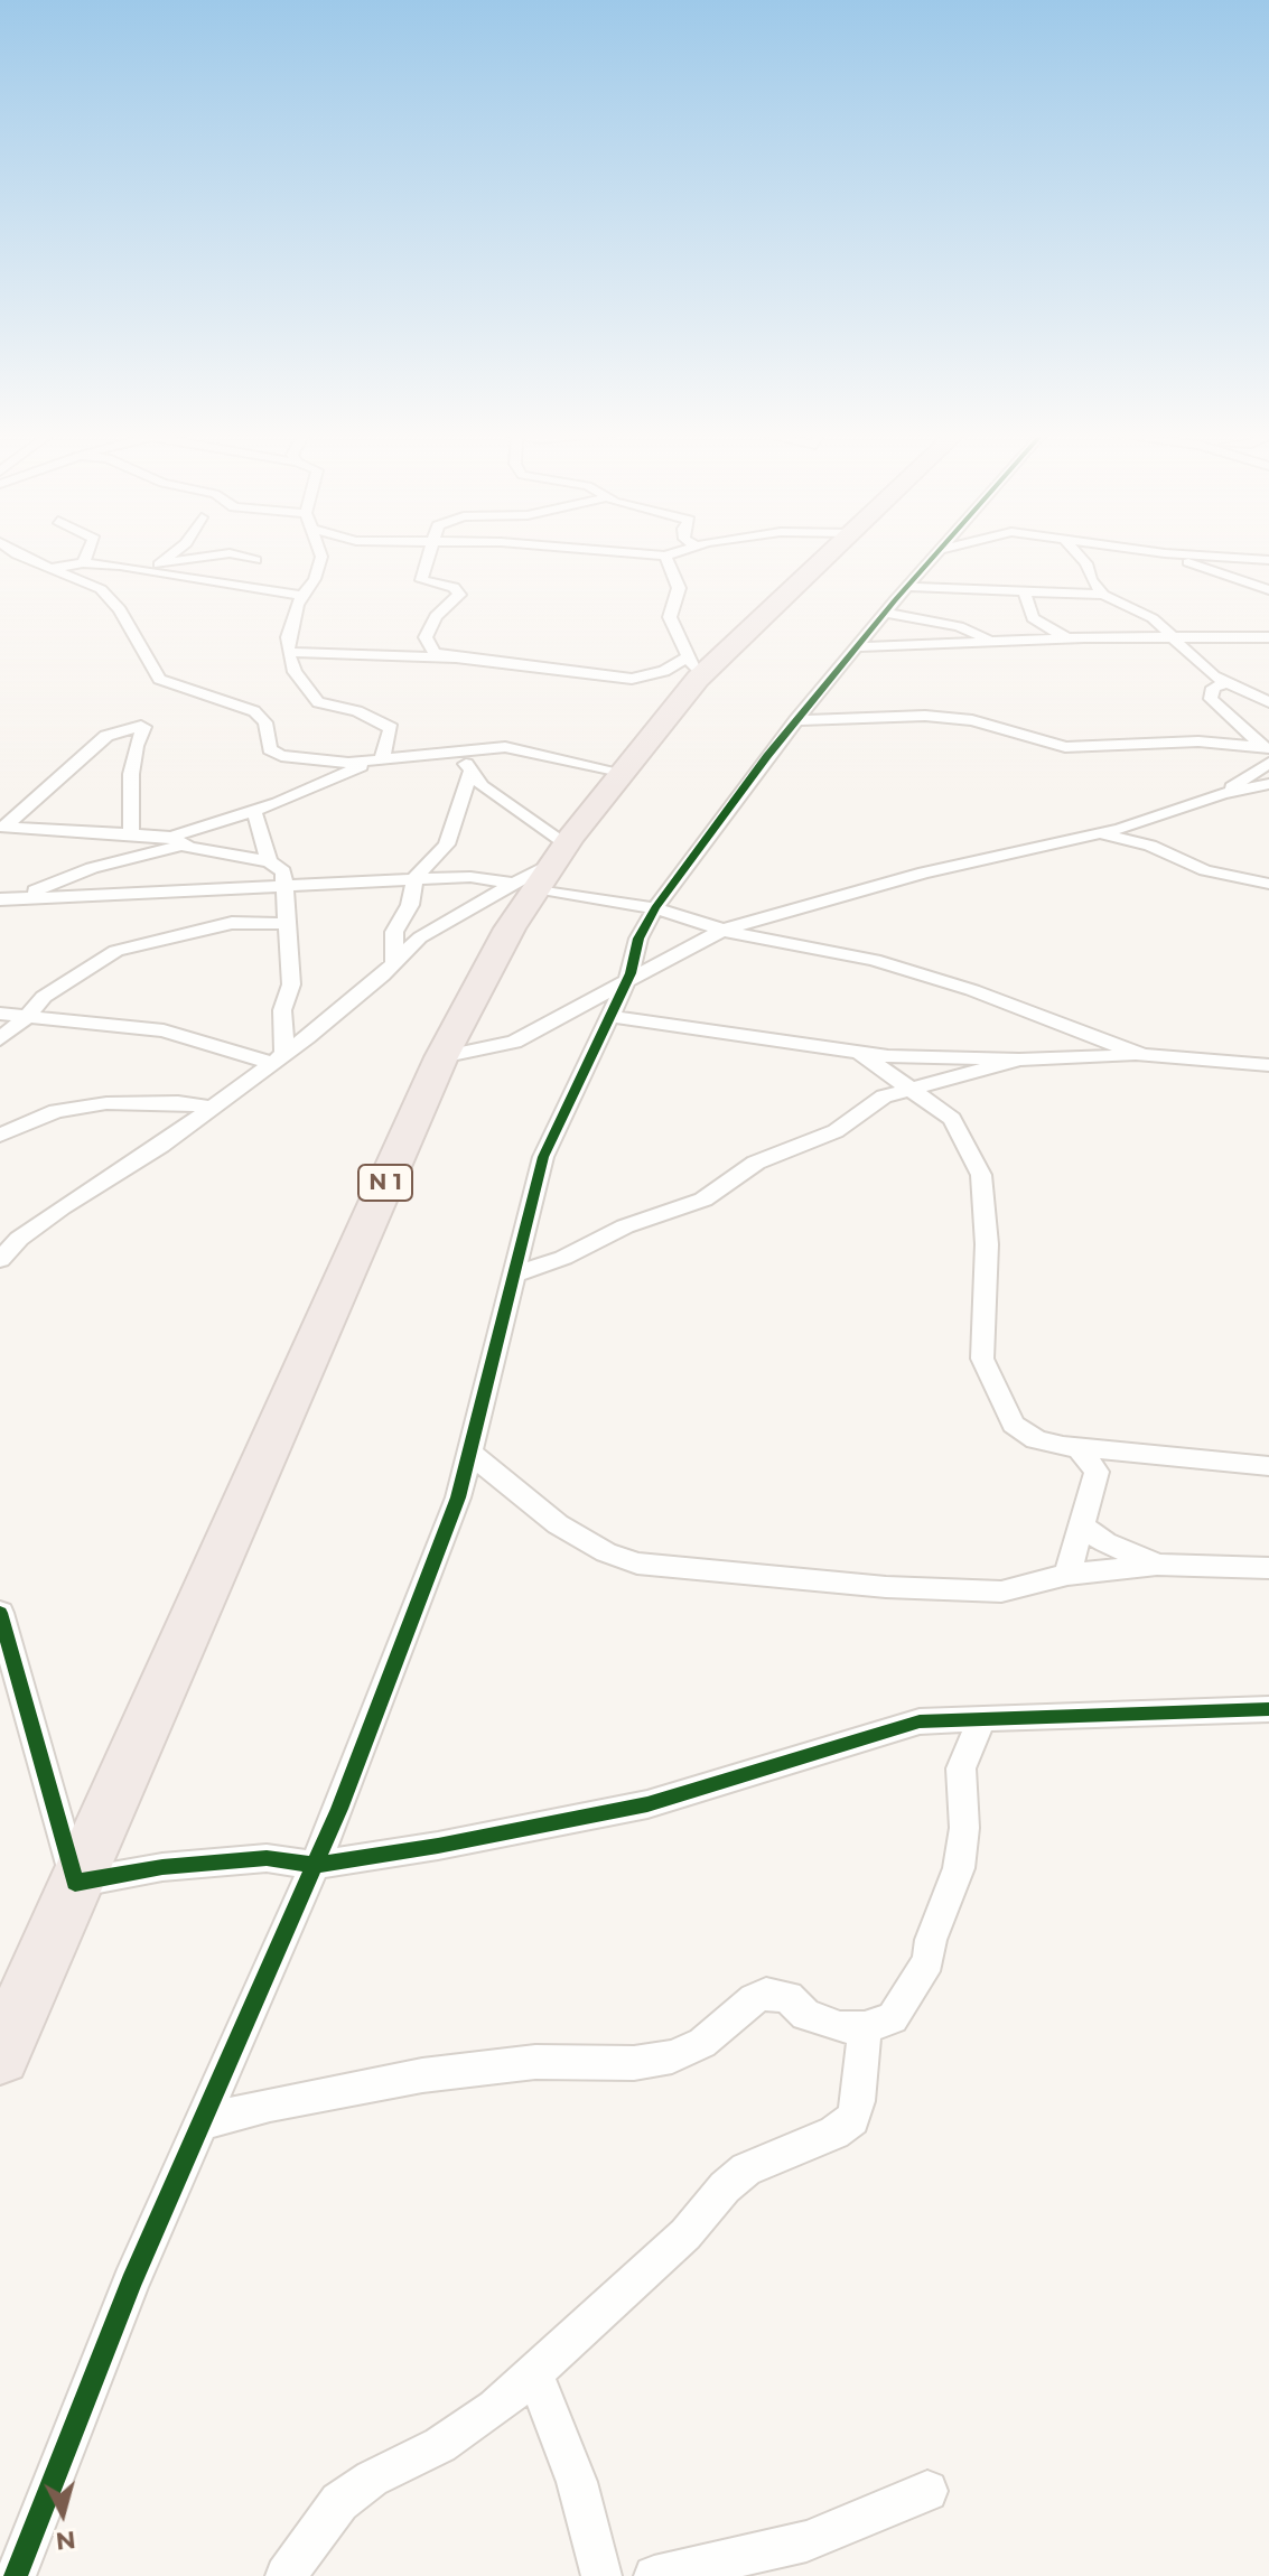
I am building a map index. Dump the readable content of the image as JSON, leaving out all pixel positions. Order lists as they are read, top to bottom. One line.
{"streets":{"highway":["N 1"]},"north":"bottom"}
